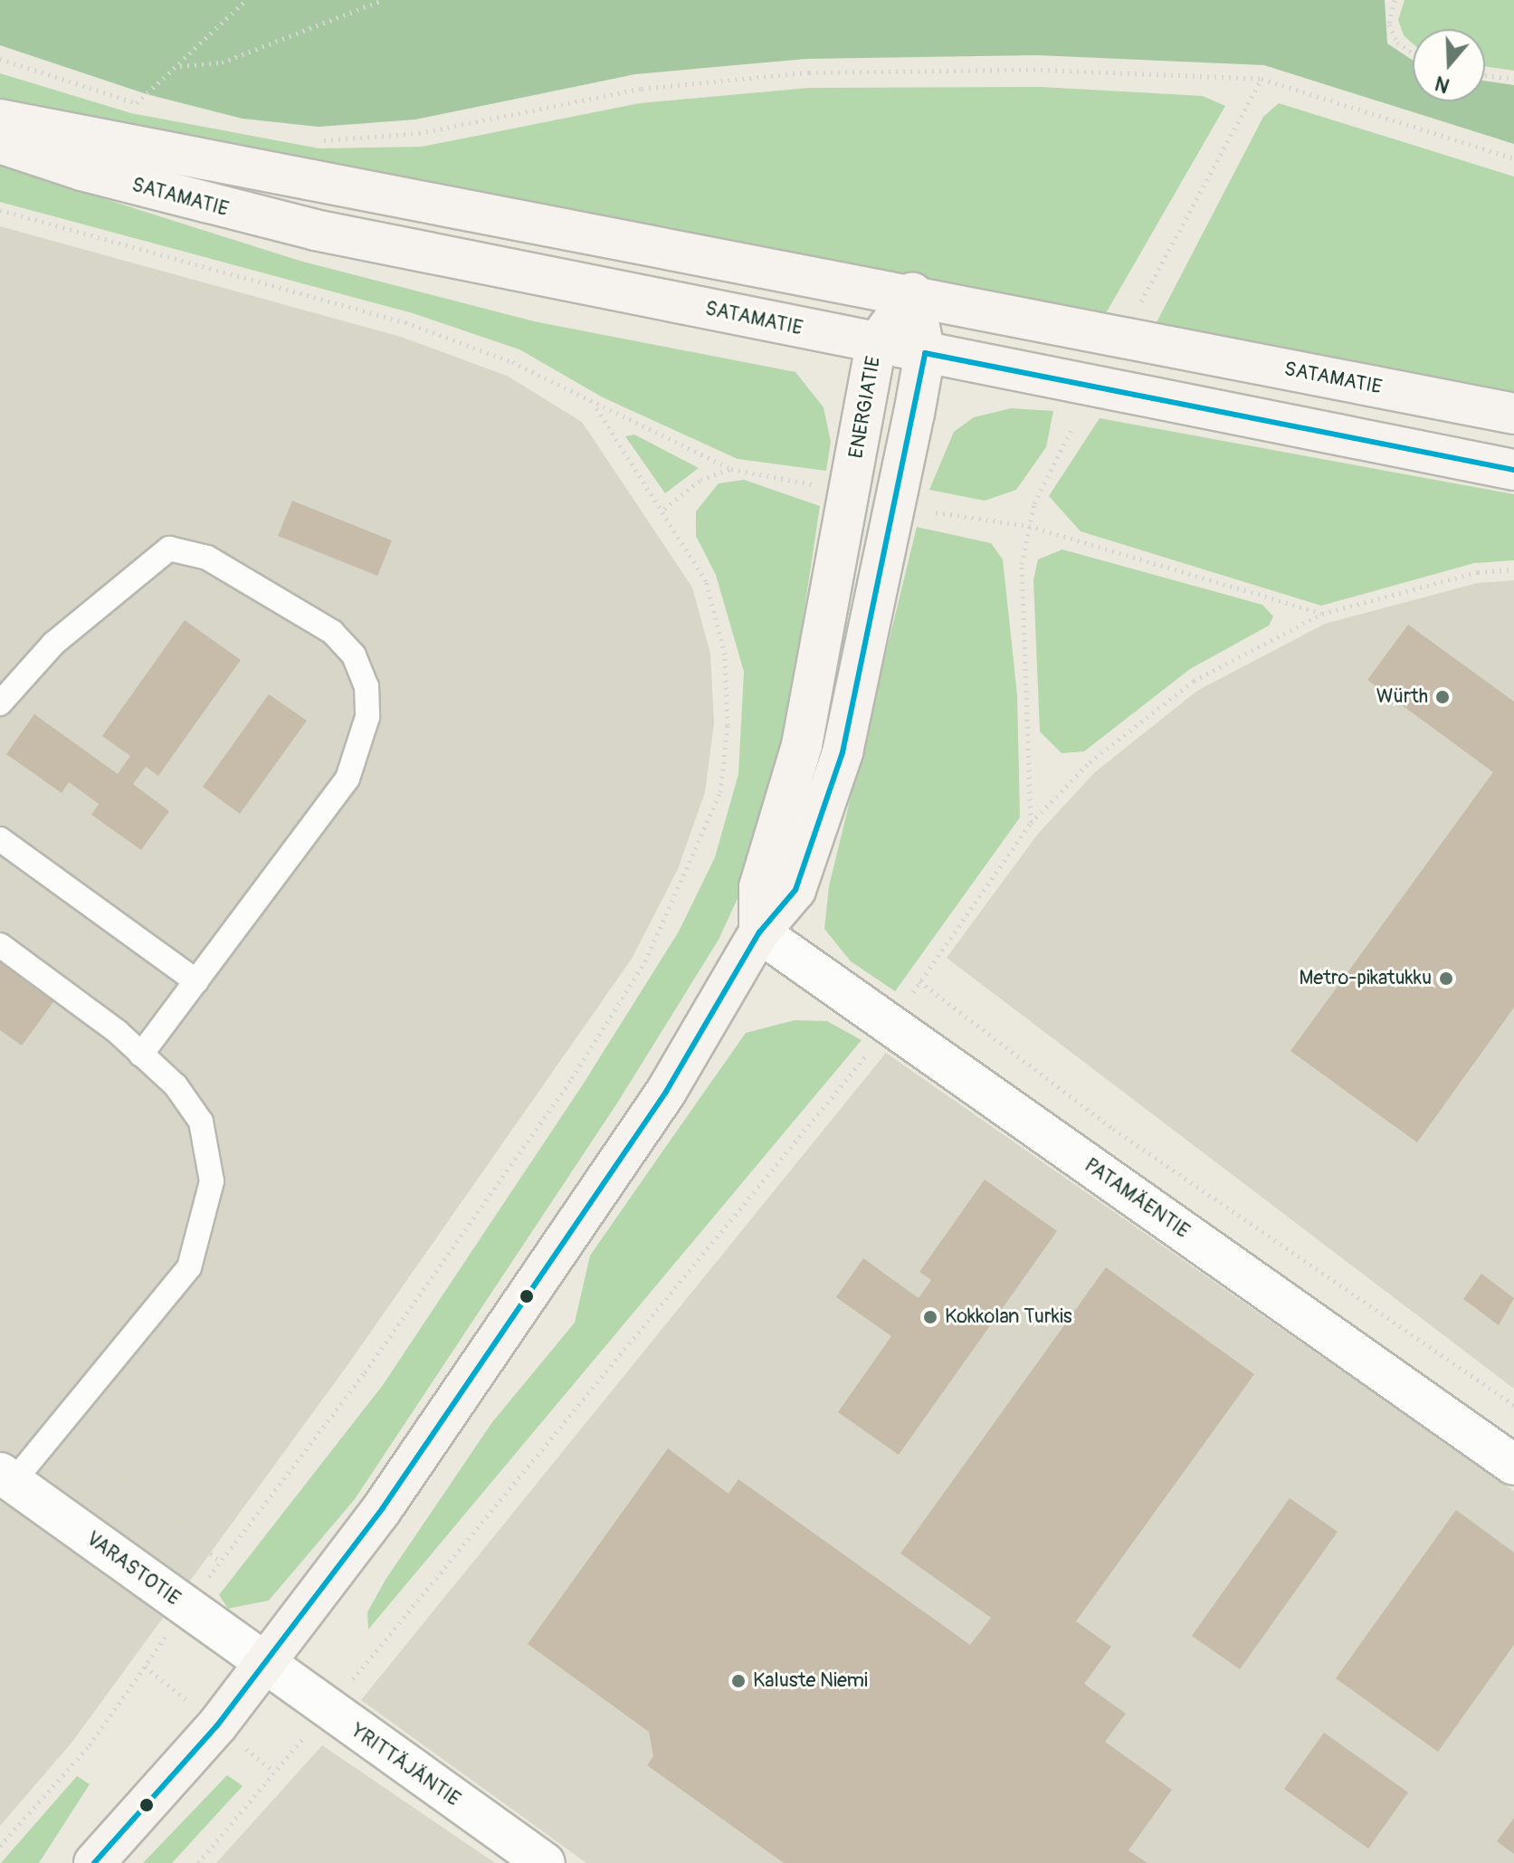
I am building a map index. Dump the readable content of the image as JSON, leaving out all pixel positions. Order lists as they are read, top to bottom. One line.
{"streets":{"main road":["SATAMATIE","ENERGIATIE"],"street":["PATAMÄENTIE","VARASTOTIE","YRITTÄJÄNTIE"]},"crossings":[["SATAMATIE","ENERGIATIE"],["ENERGIATIE","PATAMÄENTIE"],["VARASTOTIE","YRITTÄJÄNTIE"]],"places":["Würth","Metro-pikatukku","Kokkolan Turkis","Kaluste Niemi"],"north":"bottom"}
